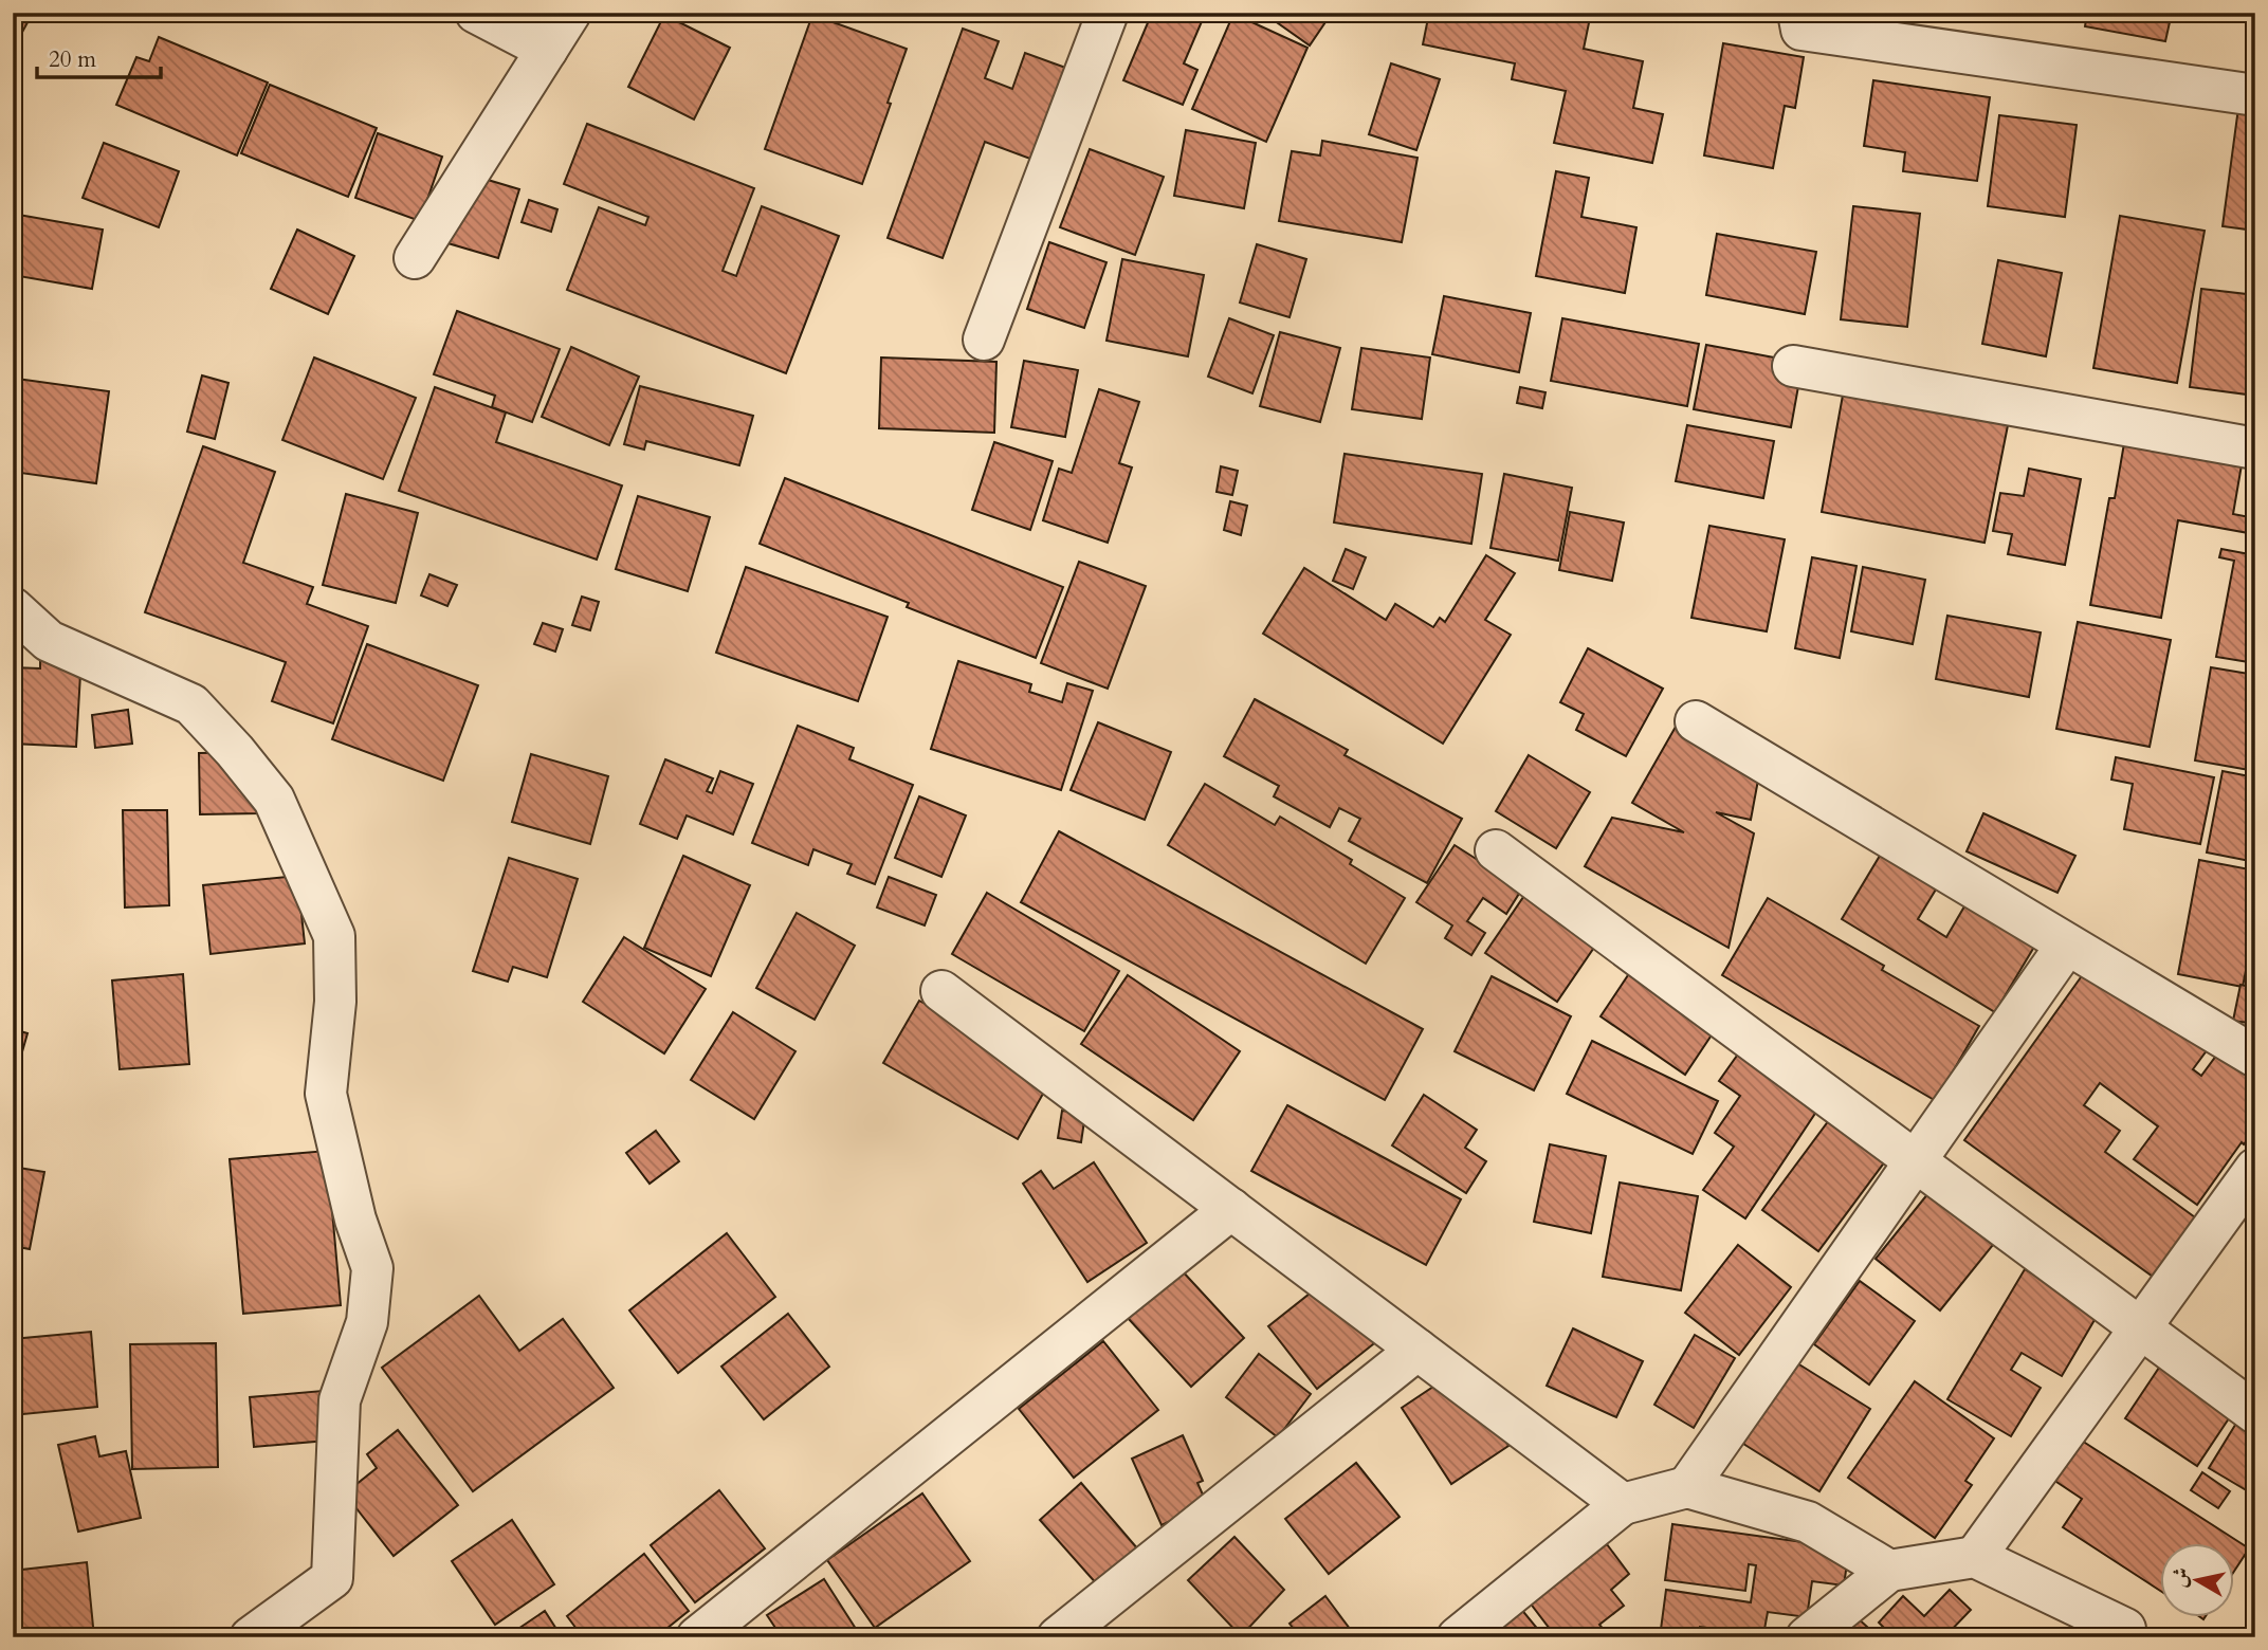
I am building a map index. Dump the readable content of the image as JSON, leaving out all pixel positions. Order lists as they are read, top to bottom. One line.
{"scale_bar":"20 m","north":"left"}
